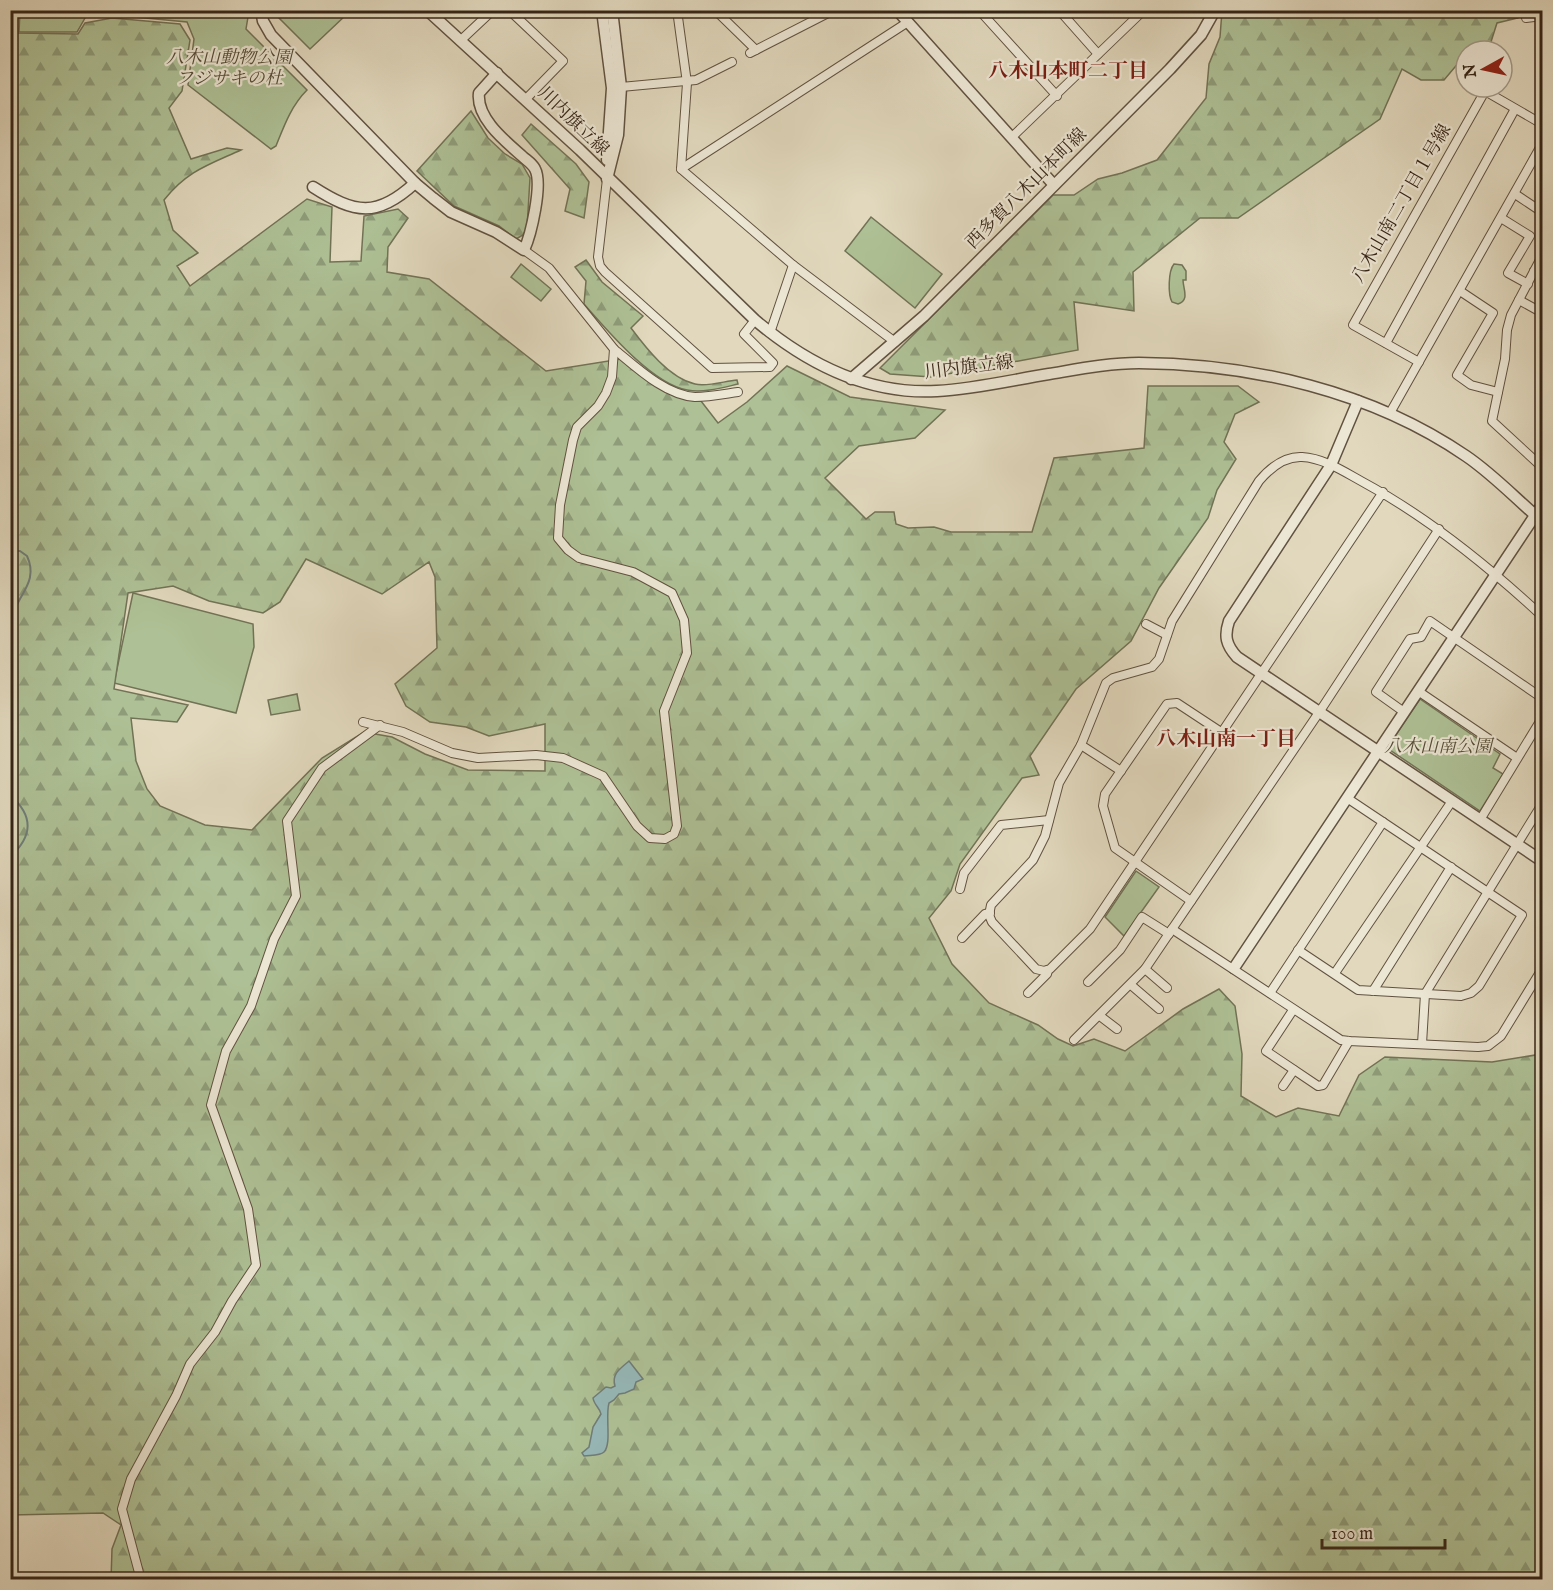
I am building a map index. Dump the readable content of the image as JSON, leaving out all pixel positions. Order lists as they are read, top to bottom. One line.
{"streets":{"street":["川内旗立線","西多賀八木山本町線","八木山南二丁目１号線"]},"crossings":[["川内旗立線","西多賀八木山本町線"]],"districts":["八木山本町二丁目","八木山南一丁目"],"parks":["八木山動物公園 フジサキの杜","八木山南公園"],"scale_bar":"100 m","north":"left"}
